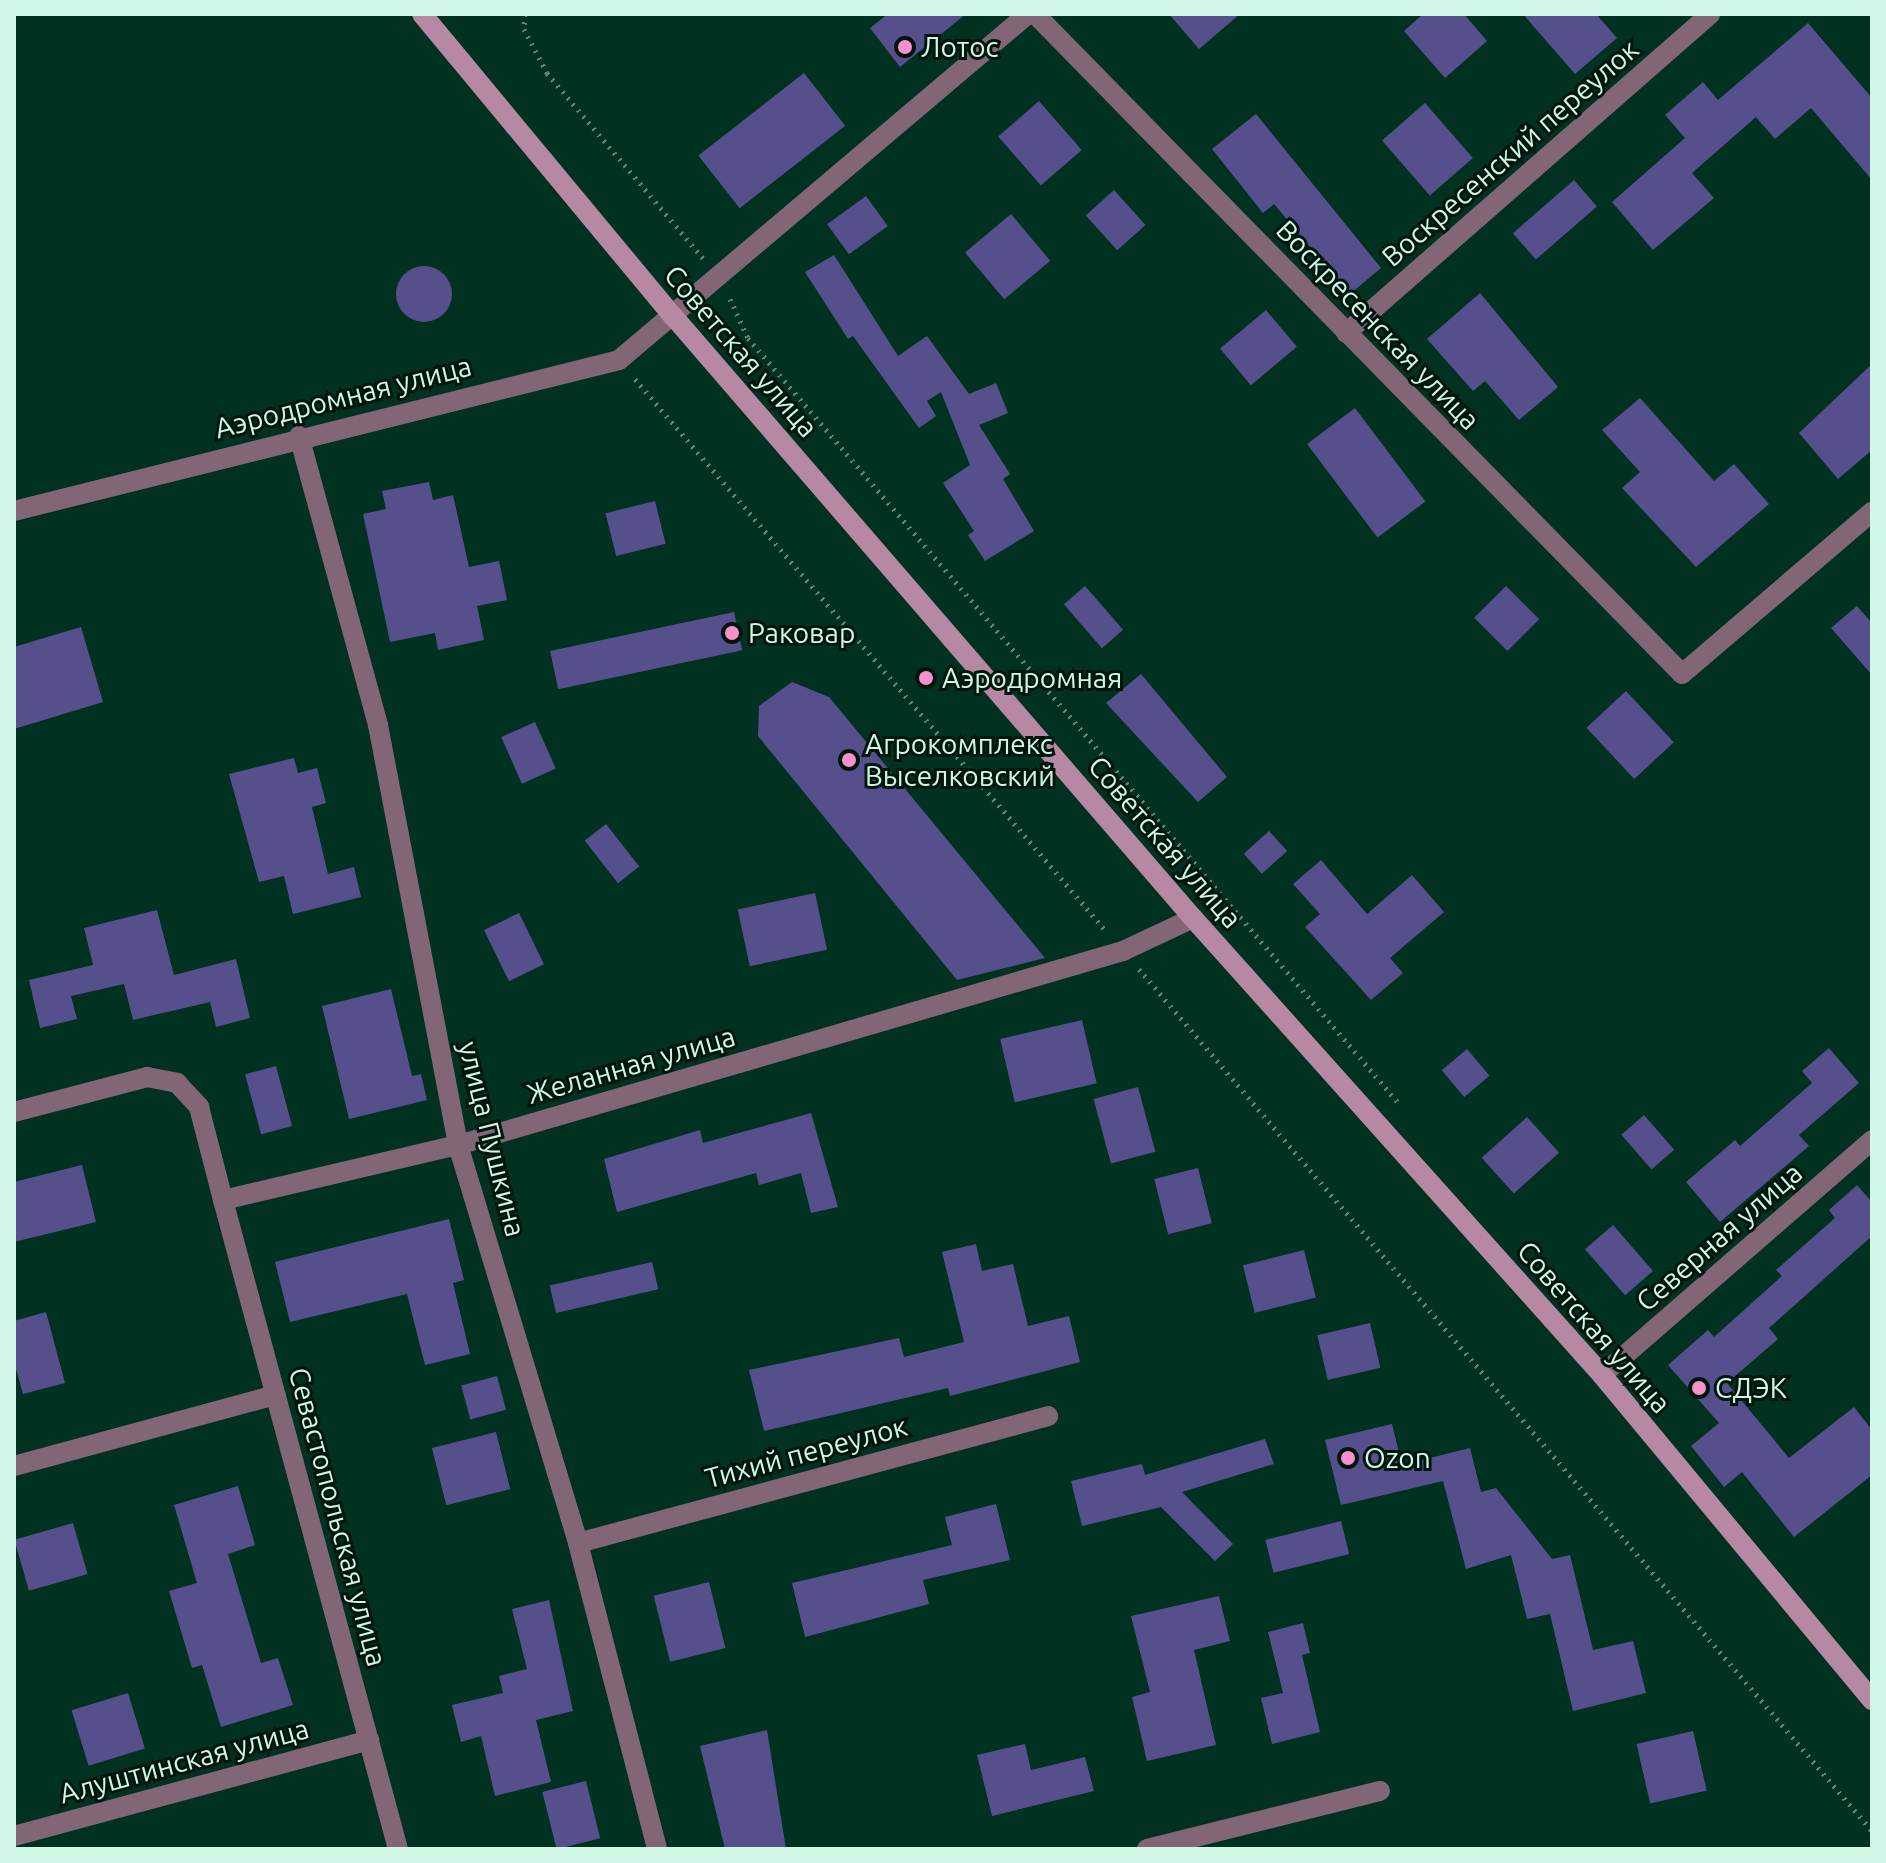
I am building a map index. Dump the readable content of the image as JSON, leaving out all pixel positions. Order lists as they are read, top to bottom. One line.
{"streets":{"main road":["Советская улица"],"street":["Воскресенский переулок","Воскресенская улица","Аэродромная улица","Желанная улица","улица Пушкина","Северная улица","Тихий переулок","Севастопольская улица","Алуштинская улица"]},"crossings":[["Воскресенский переулок","Воскресенская улица"],["Советская улица","Аэродромная улица"],["Советская улица","Желанная улица"],["Советская улица","Северная улица"],["Аэродромная улица","улица Пушкина"],["Желанная улица","улица Пушкина"],["Желанная улица","Севастопольская улица"],["улица Пушкина","Тихий переулок"],["Севастопольская улица","Алуштинская улица"]],"places":["Лотос","Раковар","Аэродромная","Агрокомплекс Выселковский","СДЭК","Ozon"]}
